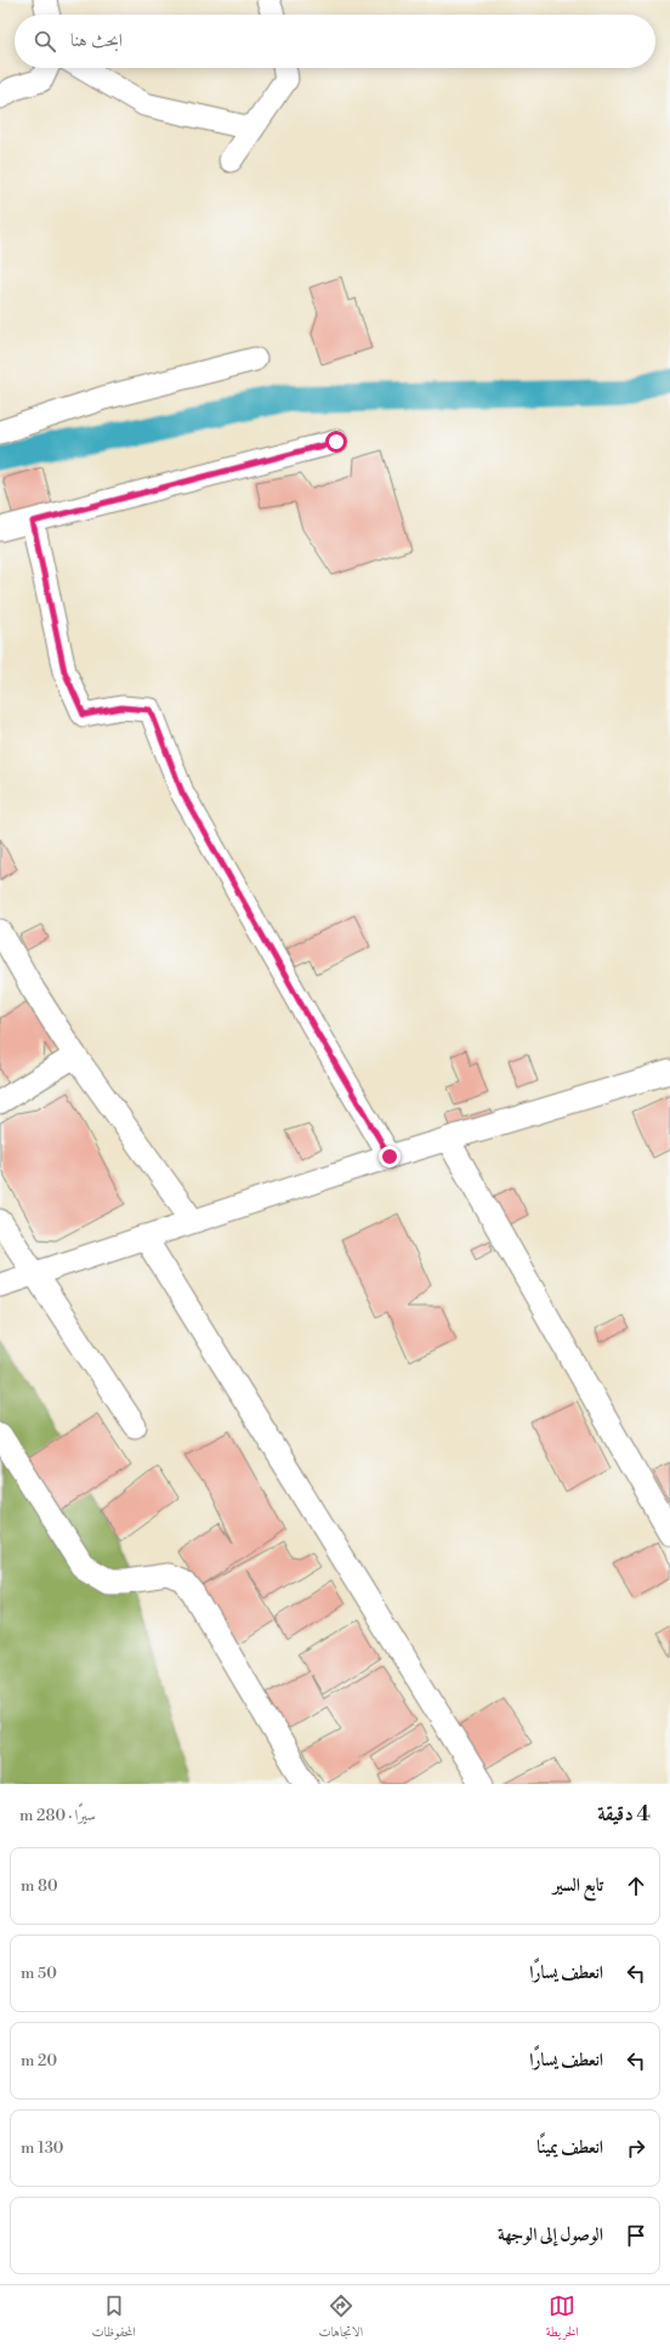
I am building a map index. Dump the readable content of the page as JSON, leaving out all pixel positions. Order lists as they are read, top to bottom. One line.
{"page":{"search":"ابحث هنا","heading":["4 دقيقة","سيرًا · 280 m"],"list":[["تابع السير","80 m"],["انعطف يسارًا","50 m"],["انعطف يسارًا","20 m"],["انعطف يمينًا","130 m"],"الوصول إلى الوجهة"],"nav":["الخريطة","الاتجاهات","المحفوظات"]}}
